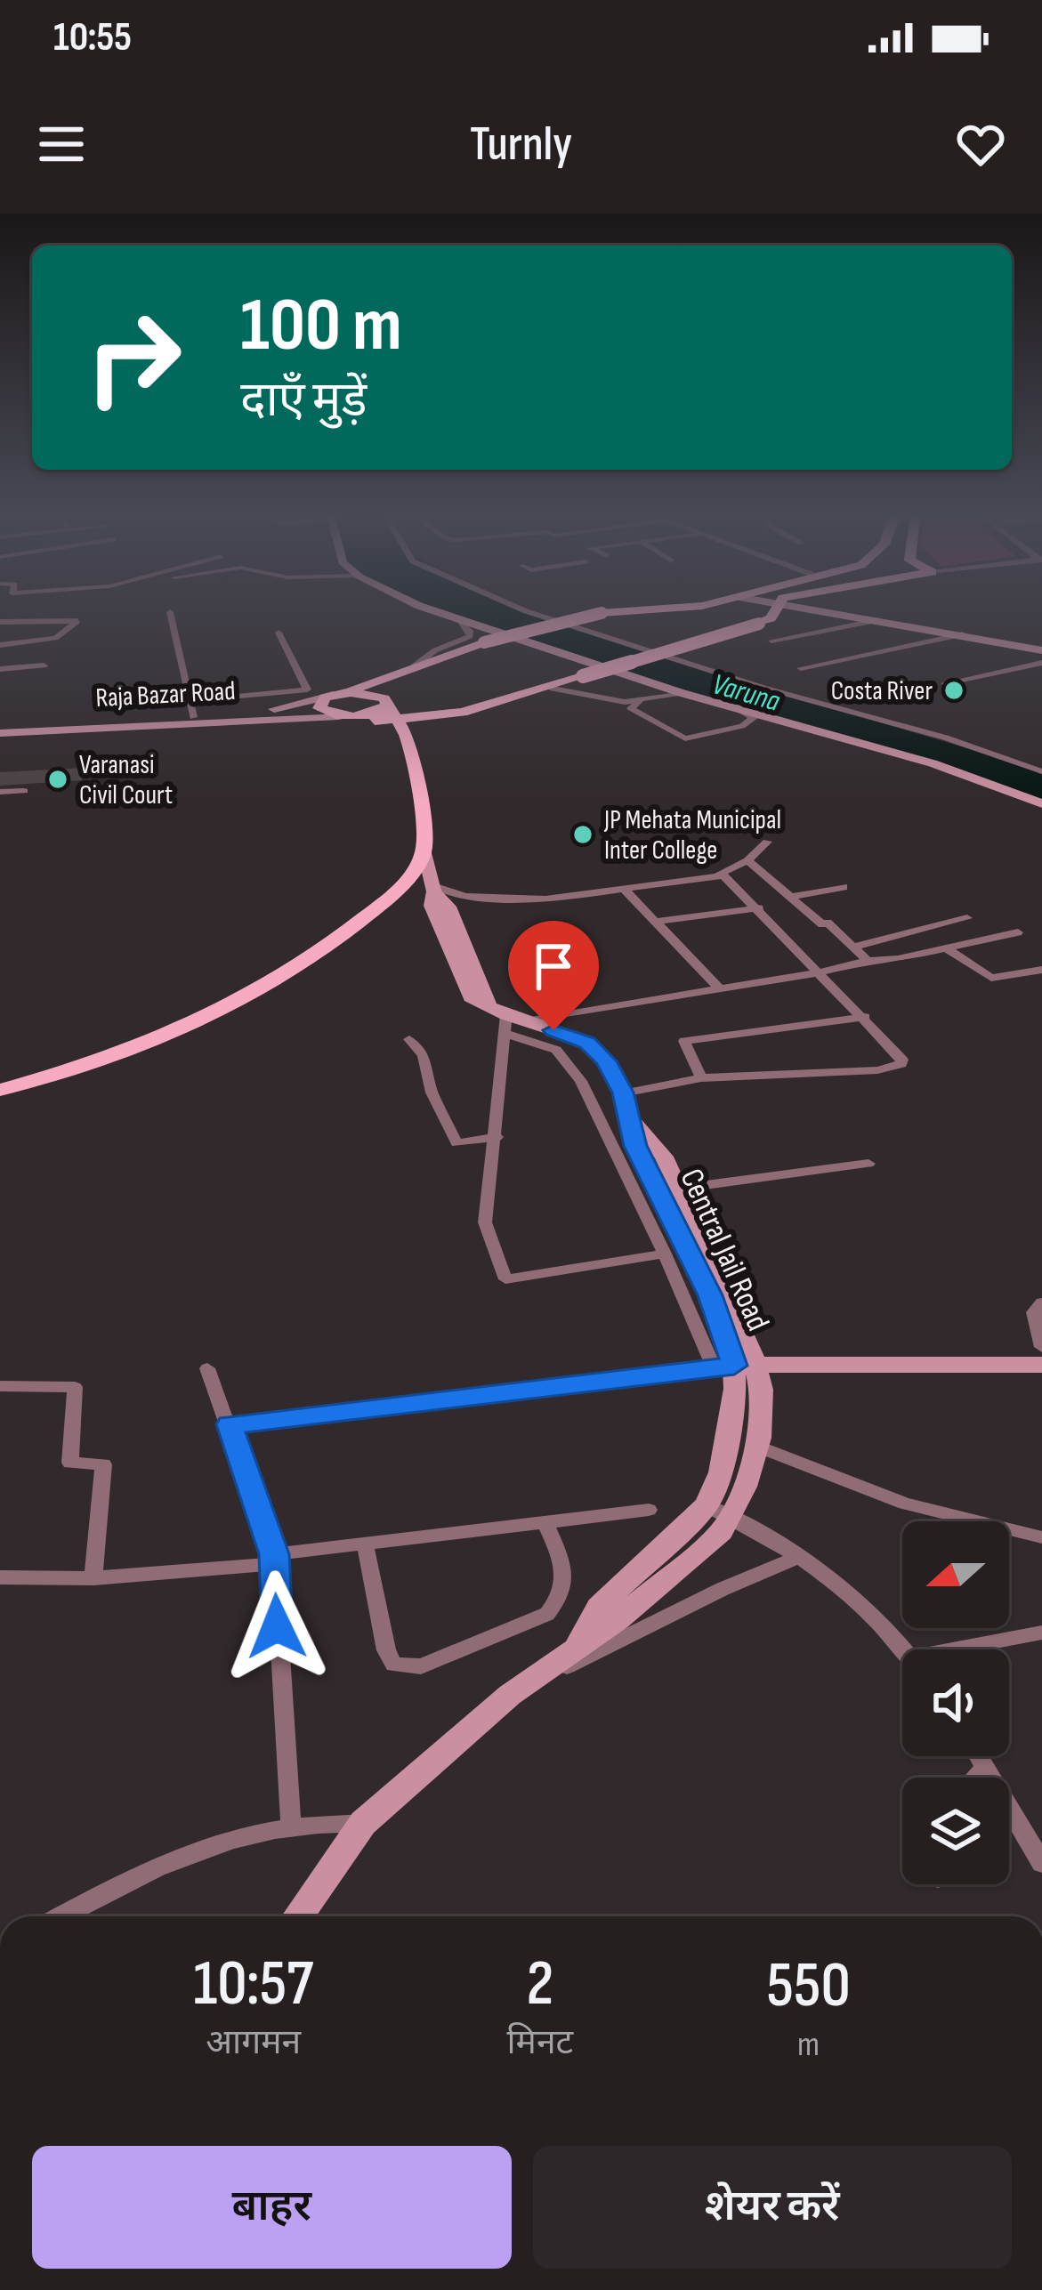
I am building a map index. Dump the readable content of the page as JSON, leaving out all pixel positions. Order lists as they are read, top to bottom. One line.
{"streets":{"street":["Raja Bazar Road","Central Jail Road"]},"water":["Varuna"],"places":["Costa River","Varanasi Civil Court","JP Mehata Municipal Inter College"],"north":"left","page":{"status":"10:55","header":"Turnly","turn":["100 m","दाएँ मुड़ें"],"eta":["10:57","आगमन","2","मिनट","550","m"],"buttons":["बाहर","शेयर करें"]}}
